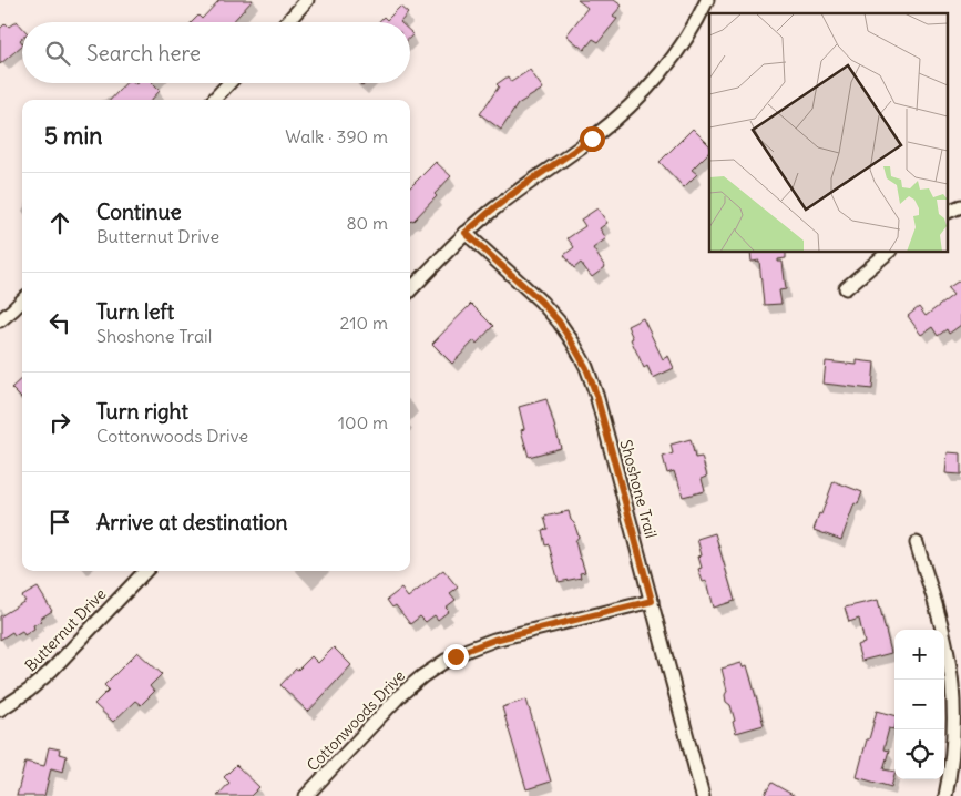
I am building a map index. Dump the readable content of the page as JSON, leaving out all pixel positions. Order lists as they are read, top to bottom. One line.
{"streets":{"street":["Shoshone Trail","Butternut Drive","Cottonwoods Drive"]},"crossings":[["Shoshone Trail","Cottonwoods Drive"]],"page":{"search":"Search here","heading":["5 min","Walk · 390 m"],"list":[["Continue","Butternut Drive","80 m"],["Turn left","Shoshone Trail","210 m"],["Turn right","Cottonwoods Drive","100 m"],"Arrive at destination"],"map_buttons":["+","−"]}}
